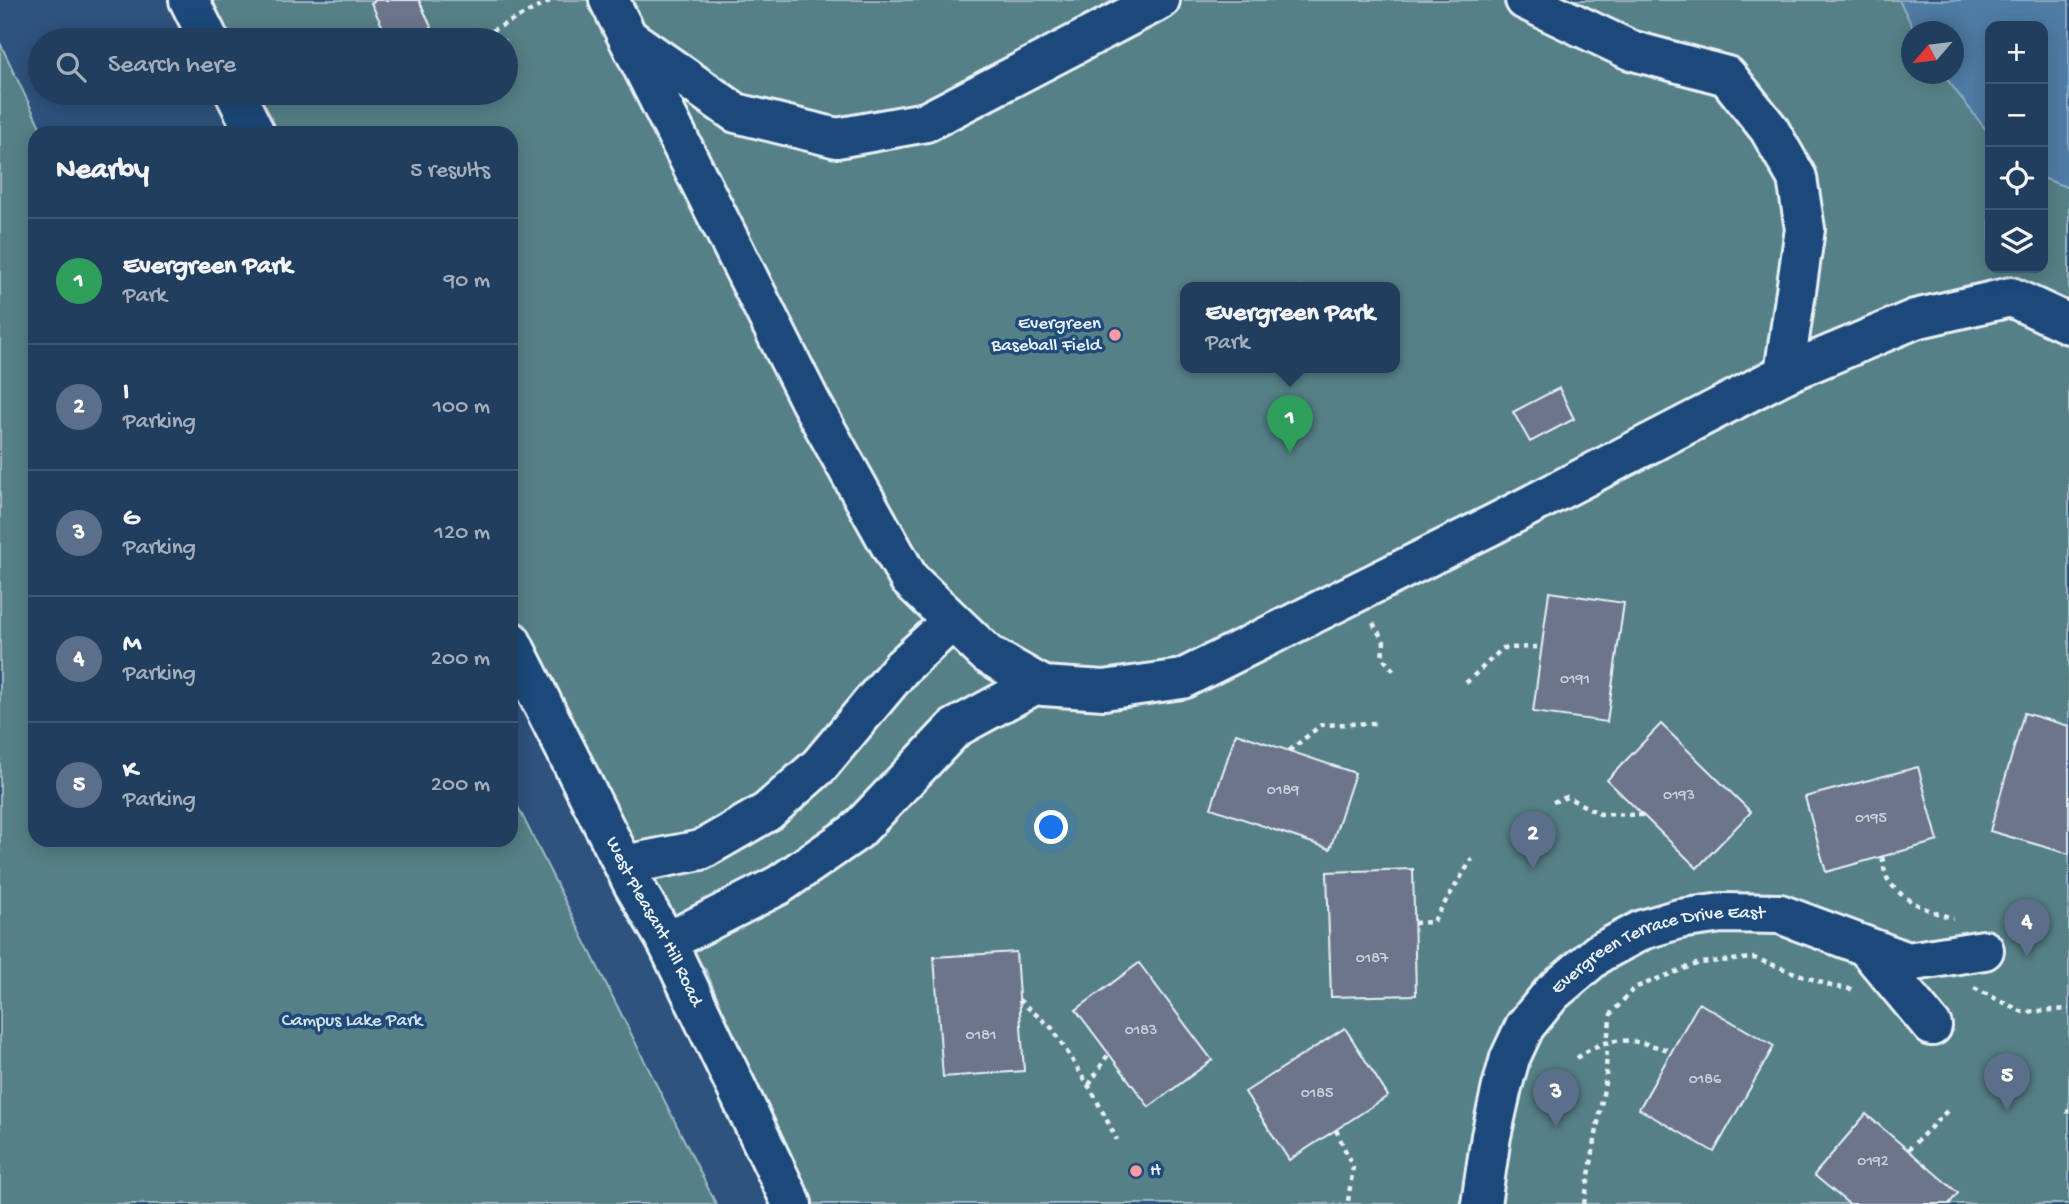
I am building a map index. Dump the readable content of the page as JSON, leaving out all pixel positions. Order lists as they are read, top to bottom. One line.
{"streets":{"street":["West Pleasant Hill Road","Evergreen Terrace Drive East"]},"parks":["Campus Lake Park"],"places":["Evergreen Baseball Field","H"],"house_numbers":["0191","0189","0193","0195","0187","0183","0181","0186","0185","0192"],"north":"bottom left","page":{"map_buttons":["+","−"],"search":"Search here","heading":["Nearby","5 results"],"list":[{"mark":"1","name":"Evergreen Park","note":"Park","value":"90 m"},{"mark":"2","name":"I","note":"Parking","value":"100 m"},{"mark":"3","name":"G","note":"Parking","value":"120 m"},{"mark":"4","name":"M","note":"Parking","value":"200 m"},{"mark":"5","name":"K","note":"Parking","value":"200 m"}],"popup":["Evergreen Park","Park"],"pins":["1","2","4","5","3"]}}
